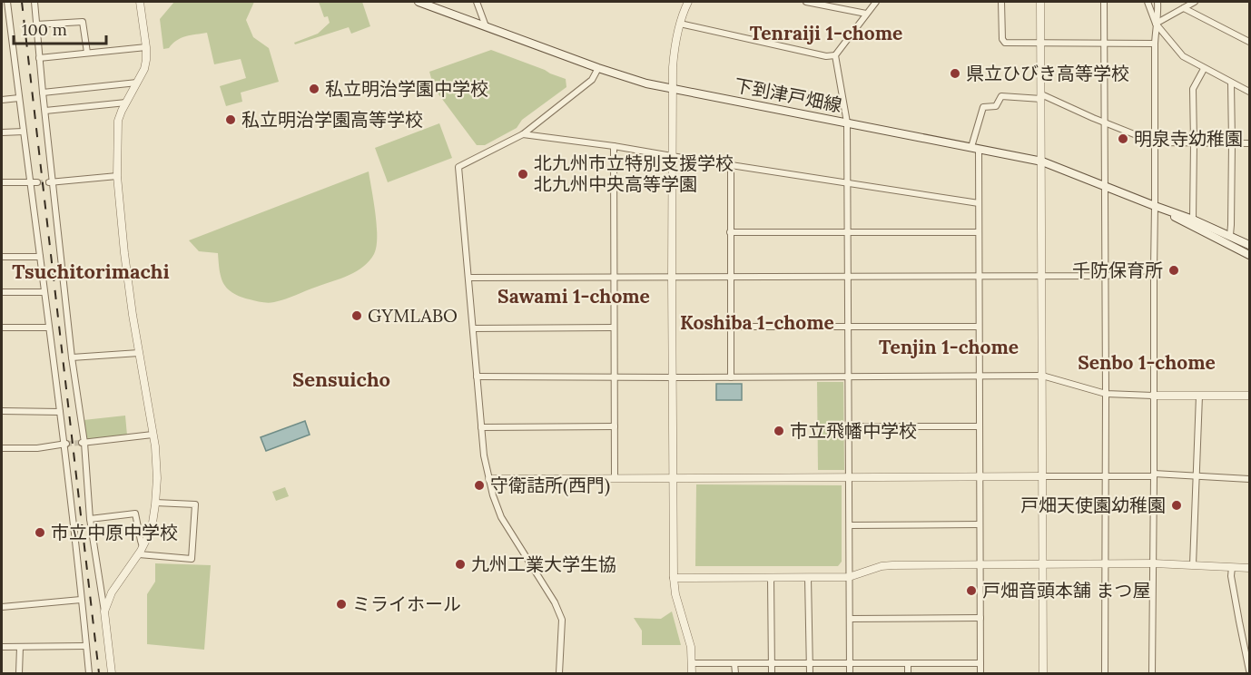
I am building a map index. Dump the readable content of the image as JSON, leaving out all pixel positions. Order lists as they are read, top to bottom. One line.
{"streets":{"main road":["下到津戸畑線"]},"districts":["Tenraiji 1-chome","Tsuchitorimachi","Sawami 1-chome","Koshiba 1-chome","Tenjin 1-chome","Senbo 1-chome","Sensuicho"],"places":["県立ひびき高等学校","私立明治学園中学校","私立明治学園高等学校","明泉寺幼稚園","北九州市立特別支援学校 北九州中央高等学園","千防保育所","GYMLABO","市立飛幡中学校","守衛詰所(西門)","戸畑天使園幼稚園","市立中原中学校","九州工業大学生協","戸畑音頭本舗 まつ屋","ミライホール"],"scale_bar":"100 m"}
